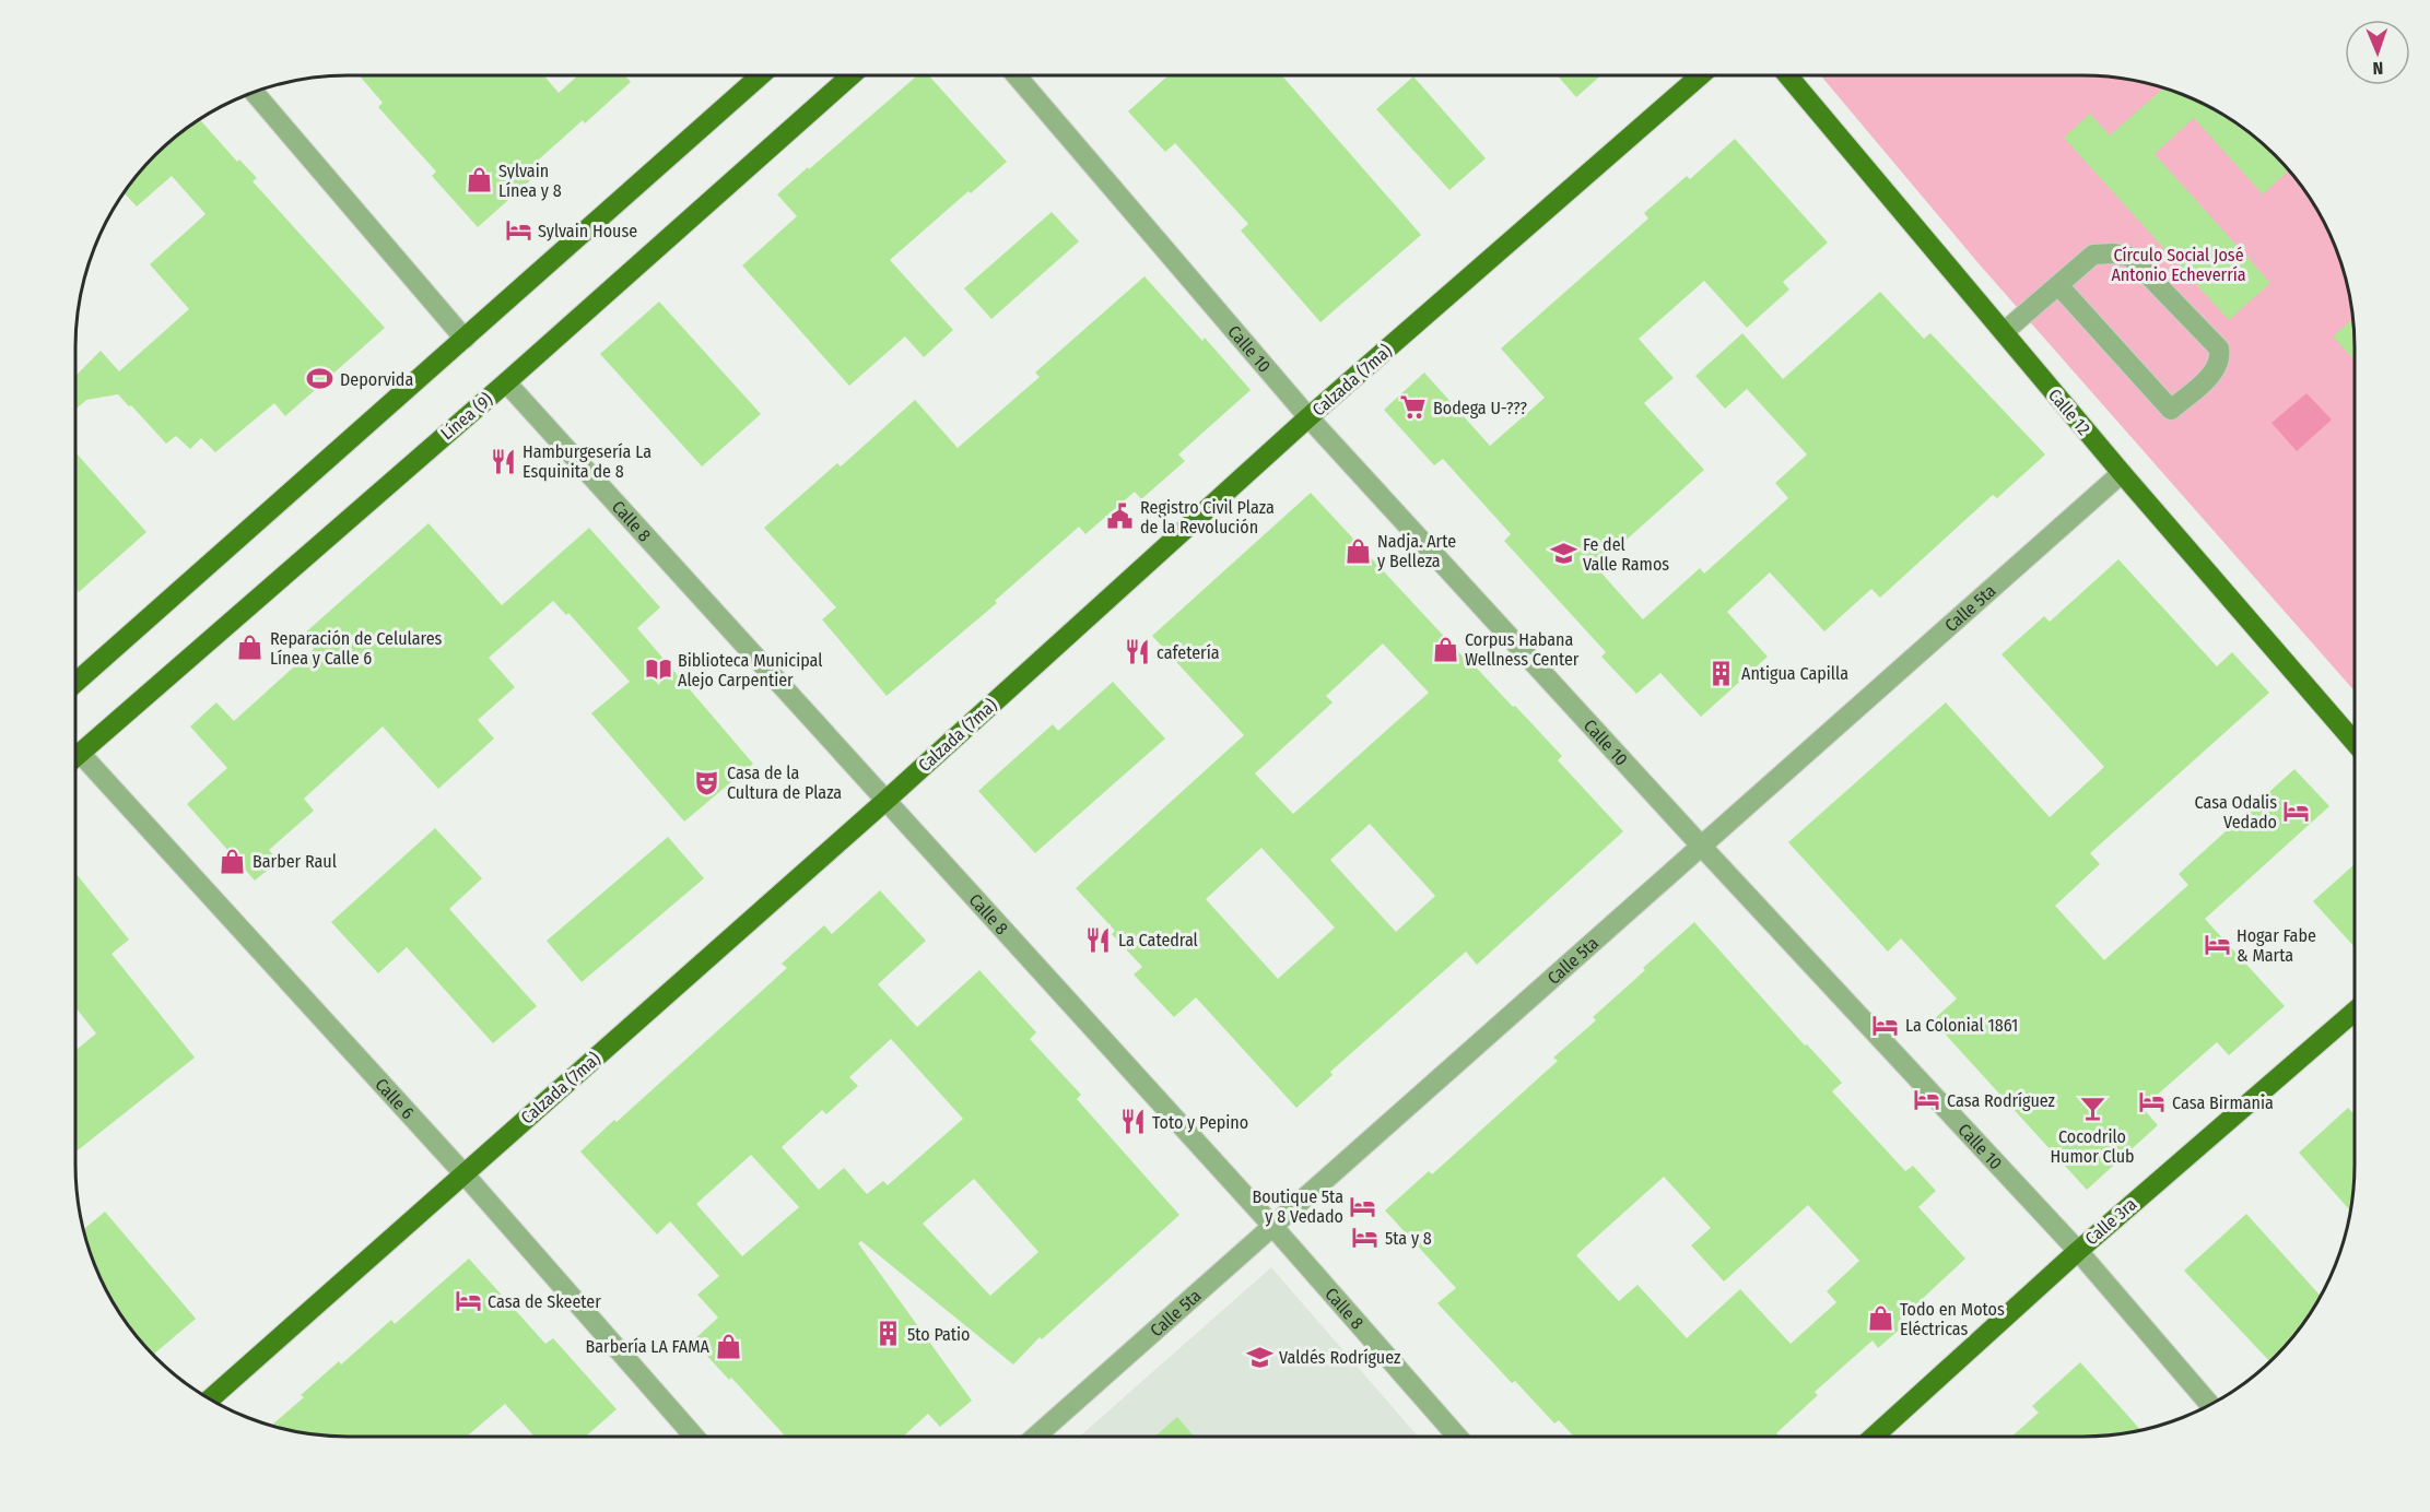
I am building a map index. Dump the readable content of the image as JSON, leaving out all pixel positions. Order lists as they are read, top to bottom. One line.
{"streets":{"main road":["Calzada (7ma)","Calle 12","Línea (9)","Calle 3ra"],"street":["Calle 10","Calle 8","Calle 5ta","Calle 6"]},"crossings":[["Calle 10","Calzada (7ma)"],["Calle 10","Calle 5ta"],["Calle 10","Calle 3ra"],["Calzada (7ma)","Calle 8"],["Calzada (7ma)","Calle 6"],["Calle 12","Calle 5ta"],["Línea (9)","Calle 8"],["Calle 8","Calle 5ta"]],"parks":["Círculo Social José Antonio Echeverría"],"places":{"shop":["Sylvain Línea y 8","Nadja. Arte y Belleza","Reparación de Celulares Línea y Calle 6","Corpus Habana Wellness Center","Barber Raul","Todo en Motos Eléctricas","Barbería LA FAMA"],"hotel":["Sylvain House","Casa Odalis Vedado","Hogar Fabe & Marta","La Colonial 1861","Casa Rodríguez","Casa Birmania","Boutique 5ta y 8 Vedado","5ta y 8","Casa de Skeeter"],"sports":["Deporvida"],"supermarket":["Bodega U-???"],"restaurant":["Hamburgesería La Esquinita de 8","cafetería","La Catedral","Toto y Pepino"],"public building":["Registro Civil Plaza de la Revolución"],"school or university":["Fe del Valle Ramos","Valdés Rodríguez"],"library":["Biblioteca Municipal Alejo Carpentier"],"building":["Antigua Capilla","5to Patio"],"theatre":["Casa de la Cultura de Plaza"],"bar":["Cocodrilo Humor Club"]},"north":"bottom"}
